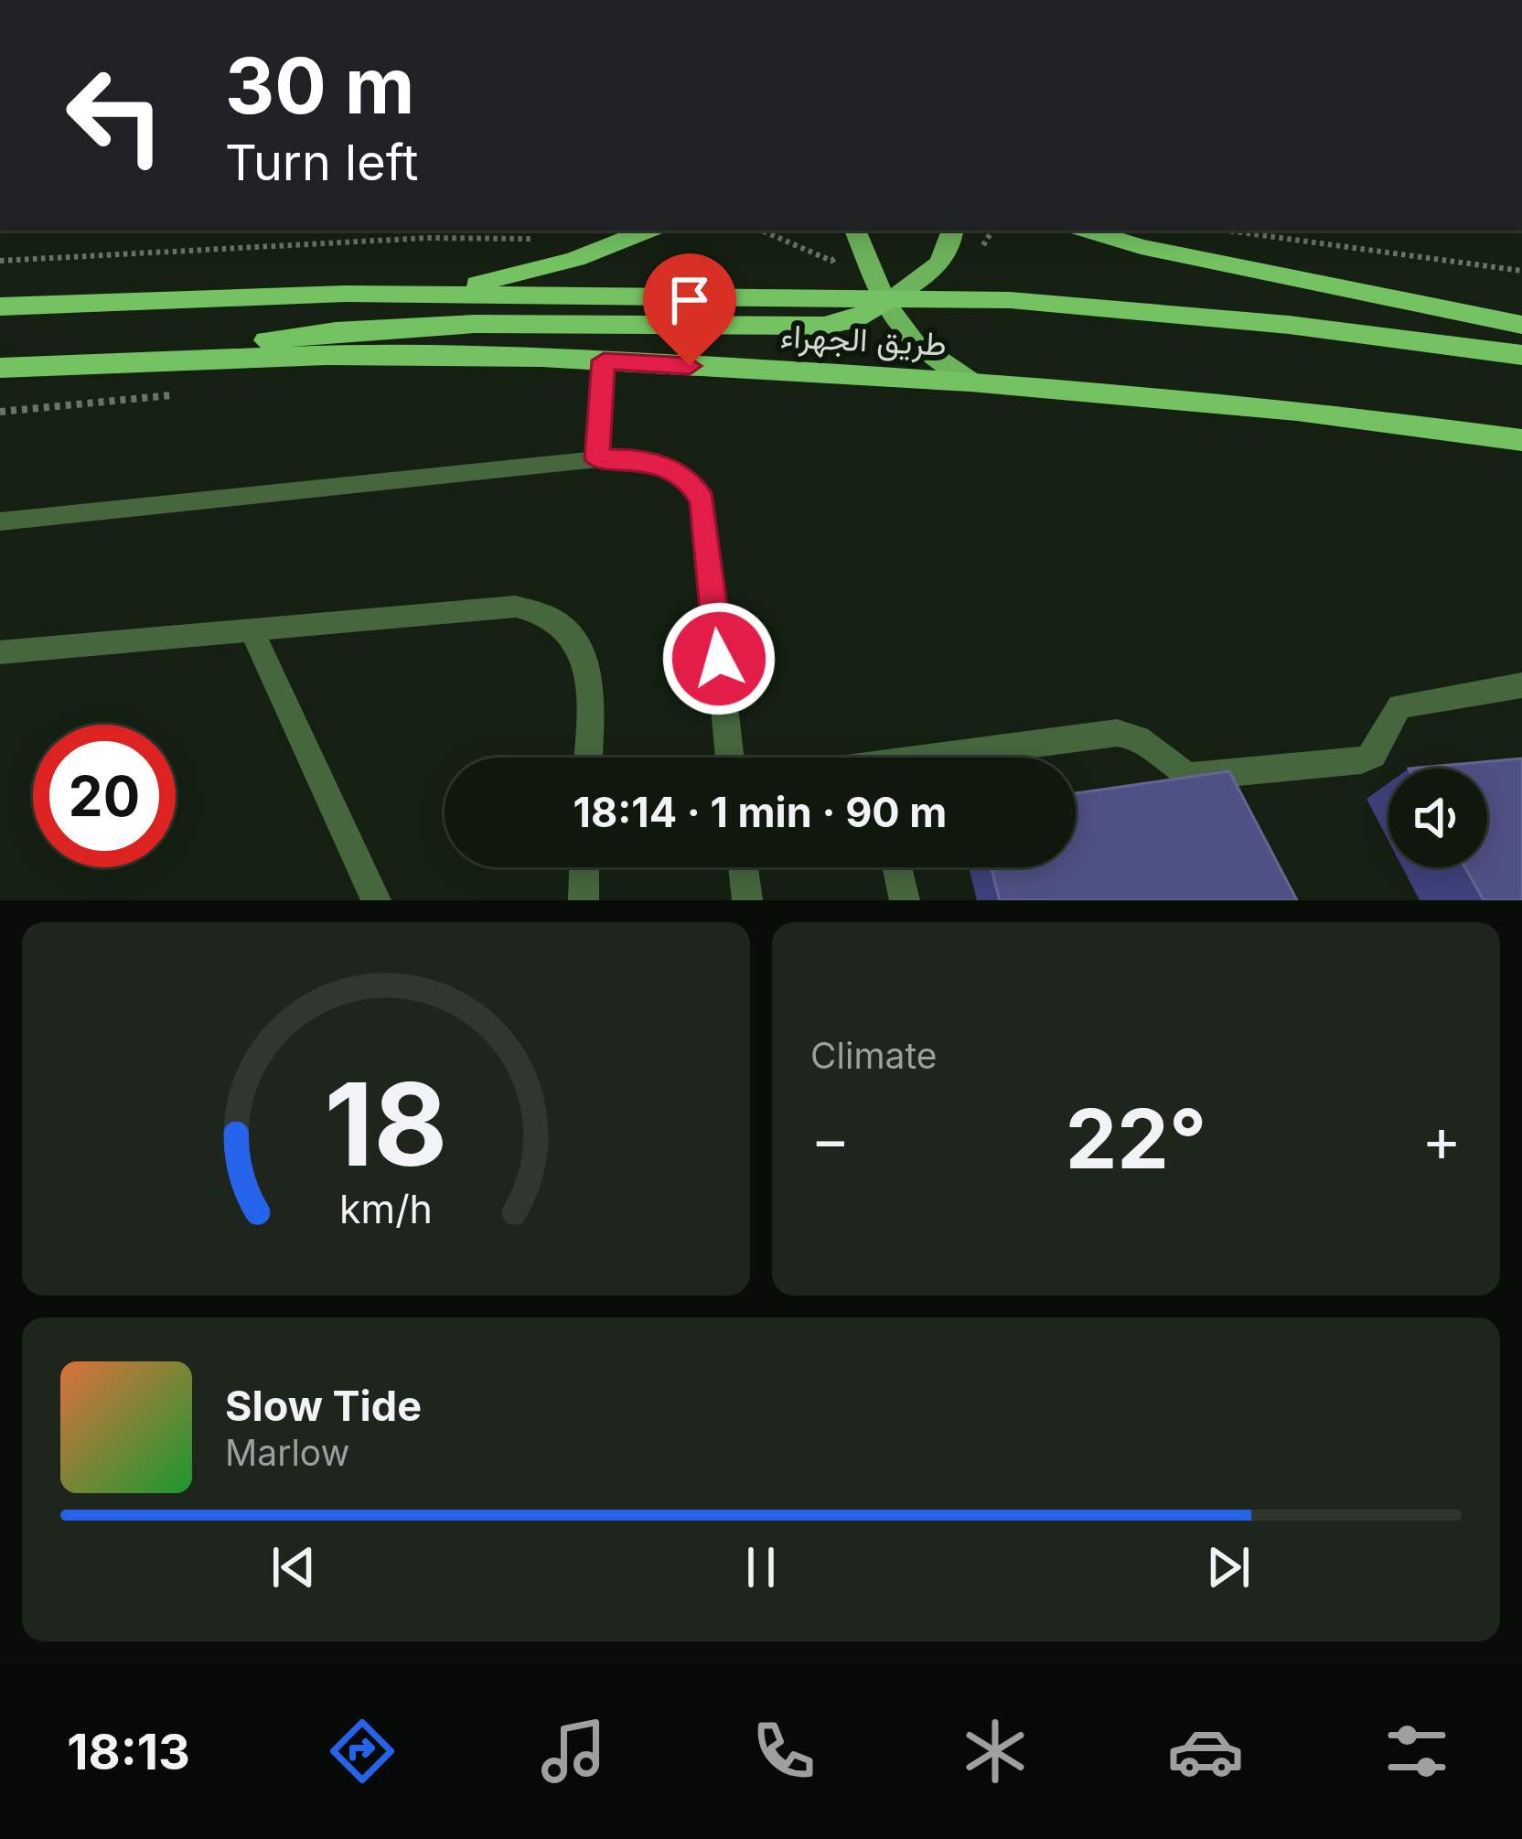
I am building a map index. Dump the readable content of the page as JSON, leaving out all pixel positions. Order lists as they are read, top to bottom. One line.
{"streets":{"highway":["طريق الجهراء"]},"page":{"turn":["30 m","Turn left"],"limit":"20","trip":"18:14 · 1 min · 90 m","tile":"Climate","heat":["−","22°","+"],"song":["Slow Tide","Marlow"],"tabs":"18:13","gauge":["18","km/h"]}}
